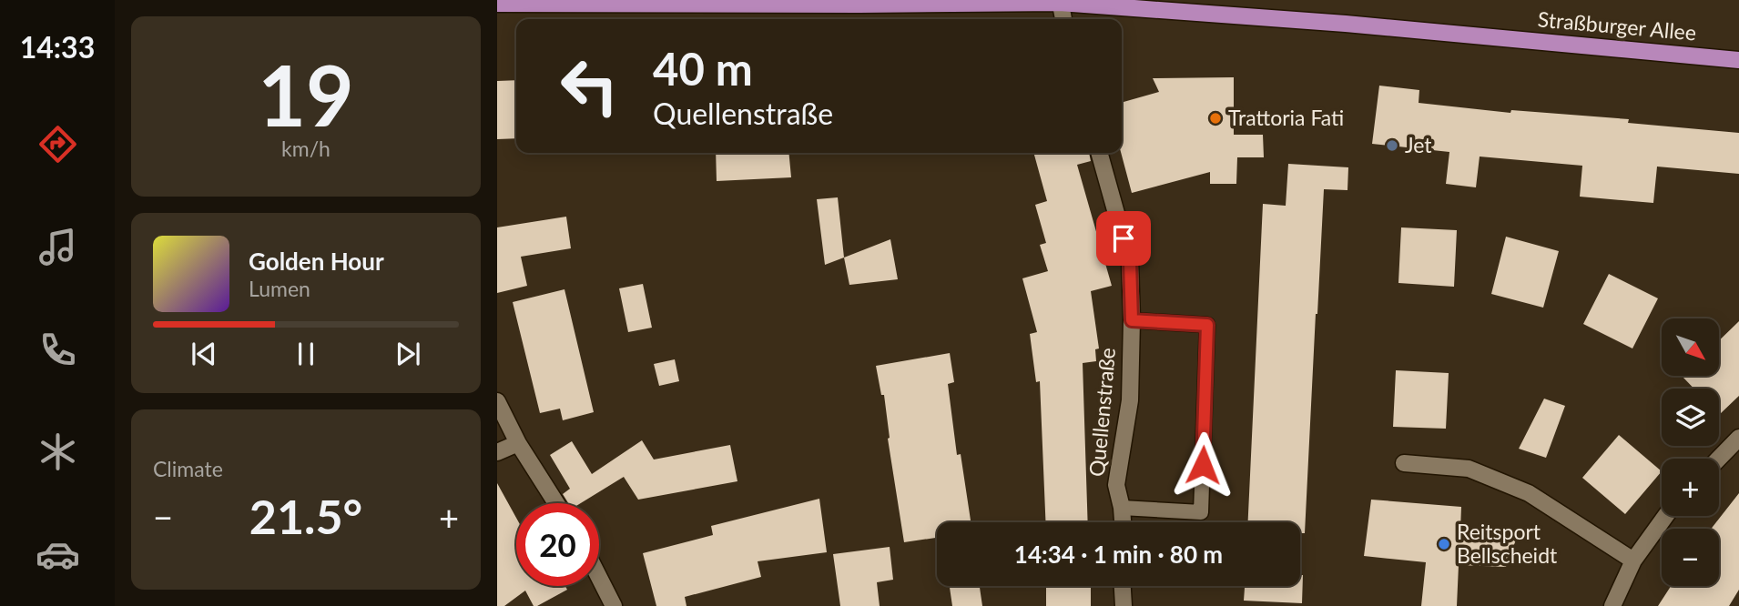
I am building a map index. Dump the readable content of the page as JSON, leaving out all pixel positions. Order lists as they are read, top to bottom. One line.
{"streets":{"main road":["Straßburger Allee"],"street":["Quellenstraße"]},"places":["Trattoria Fati","Jet","Reitsport Bellscheidt"],"north":"bottom right","page":{"tabs":"14:33","tile":[["19","km/h"],"Climate"],"turn":["40 m","Quellenstraße"],"song":["Golden Hour","Lumen"],"map_buttons":["+","−"],"heat":["−","21.5°","+"],"limit":"20","trip":"14:34 · 1 min · 80 m"}}
